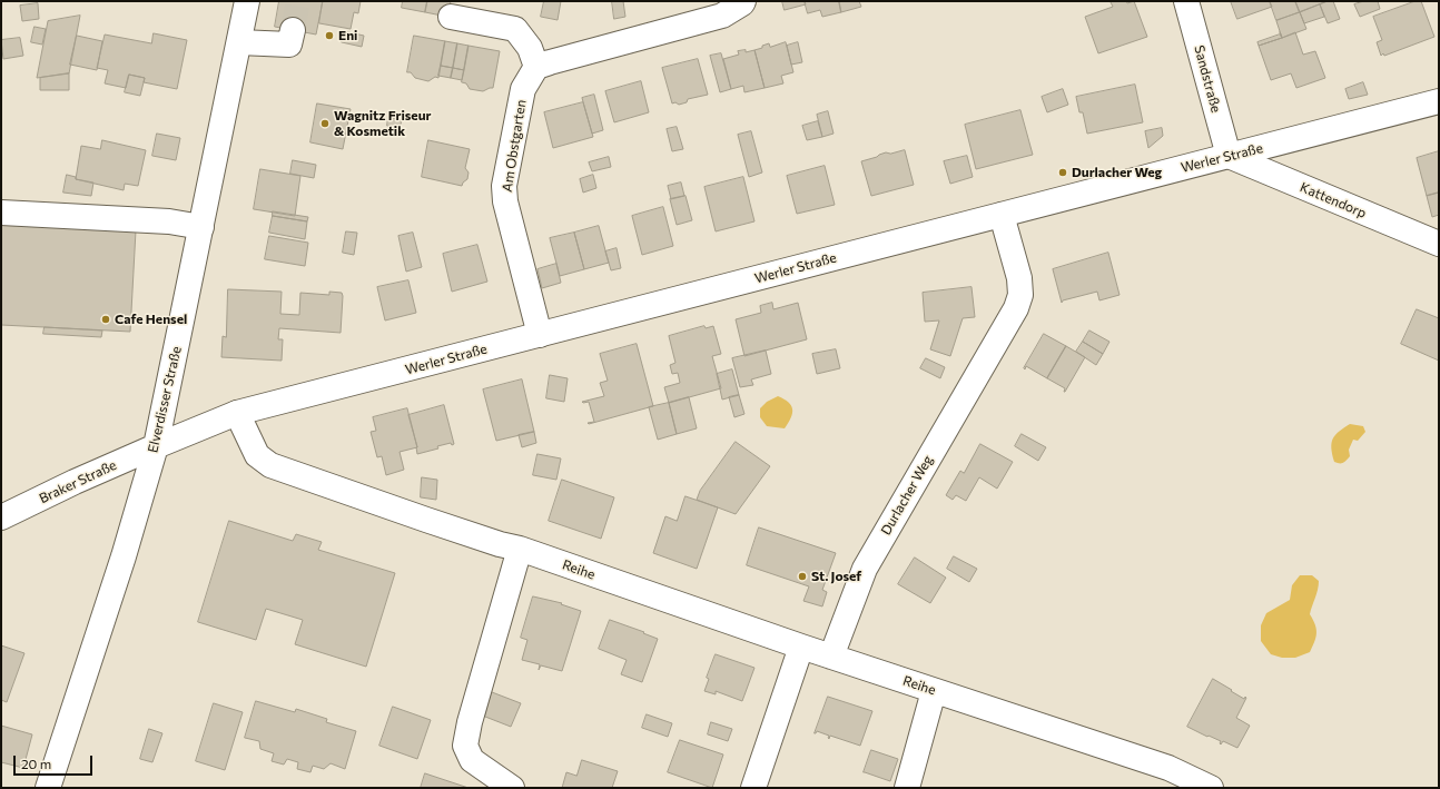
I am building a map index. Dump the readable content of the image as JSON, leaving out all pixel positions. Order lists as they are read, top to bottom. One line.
{"streets":{"main road":["Sandstraße","Am Obstgarten","Werler Straße","Kattendorp","Elverdisser Straße","Braker Straße","Durlacher Weg","Reihe"]},"crossings":[["Sandstraße","Werler Straße"],["Sandstraße","Kattendorp"],["Am Obstgarten","Werler Straße"],["Werler Straße","Kattendorp"],["Werler Straße","Elverdisser Straße"],["Werler Straße","Braker Straße"],["Werler Straße","Durlacher Weg"],["Werler Straße","Reihe"],["Elverdisser Straße","Braker Straße"],["Durlacher Weg","Reihe"]],"places":["Eni","Wagnitz Friseur & Kosmetik","Durlacher Weg","Cafe Hensel","St. Josef"],"scale_bar":"20 m"}
